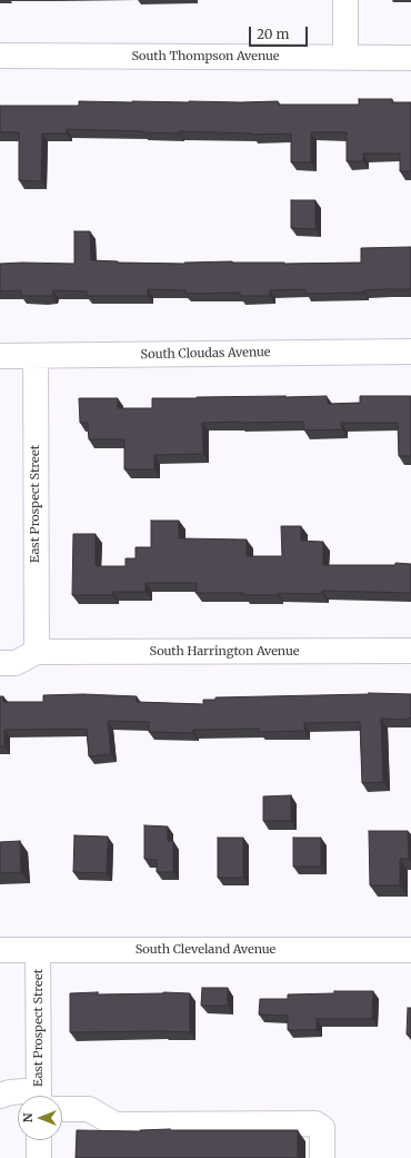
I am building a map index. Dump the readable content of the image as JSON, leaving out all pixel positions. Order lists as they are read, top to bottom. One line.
{"streets":{"street":["South Thompson Avenue","South Cloudas Avenue","East Prospect Street","South Harrington Avenue","South Cleveland Avenue"]},"crossings":[["South Cloudas Avenue","East Prospect Street"],["East Prospect Street","South Harrington Avenue"],["East Prospect Street","South Cleveland Avenue"]],"scale_bar":"20 m","north":"left"}
